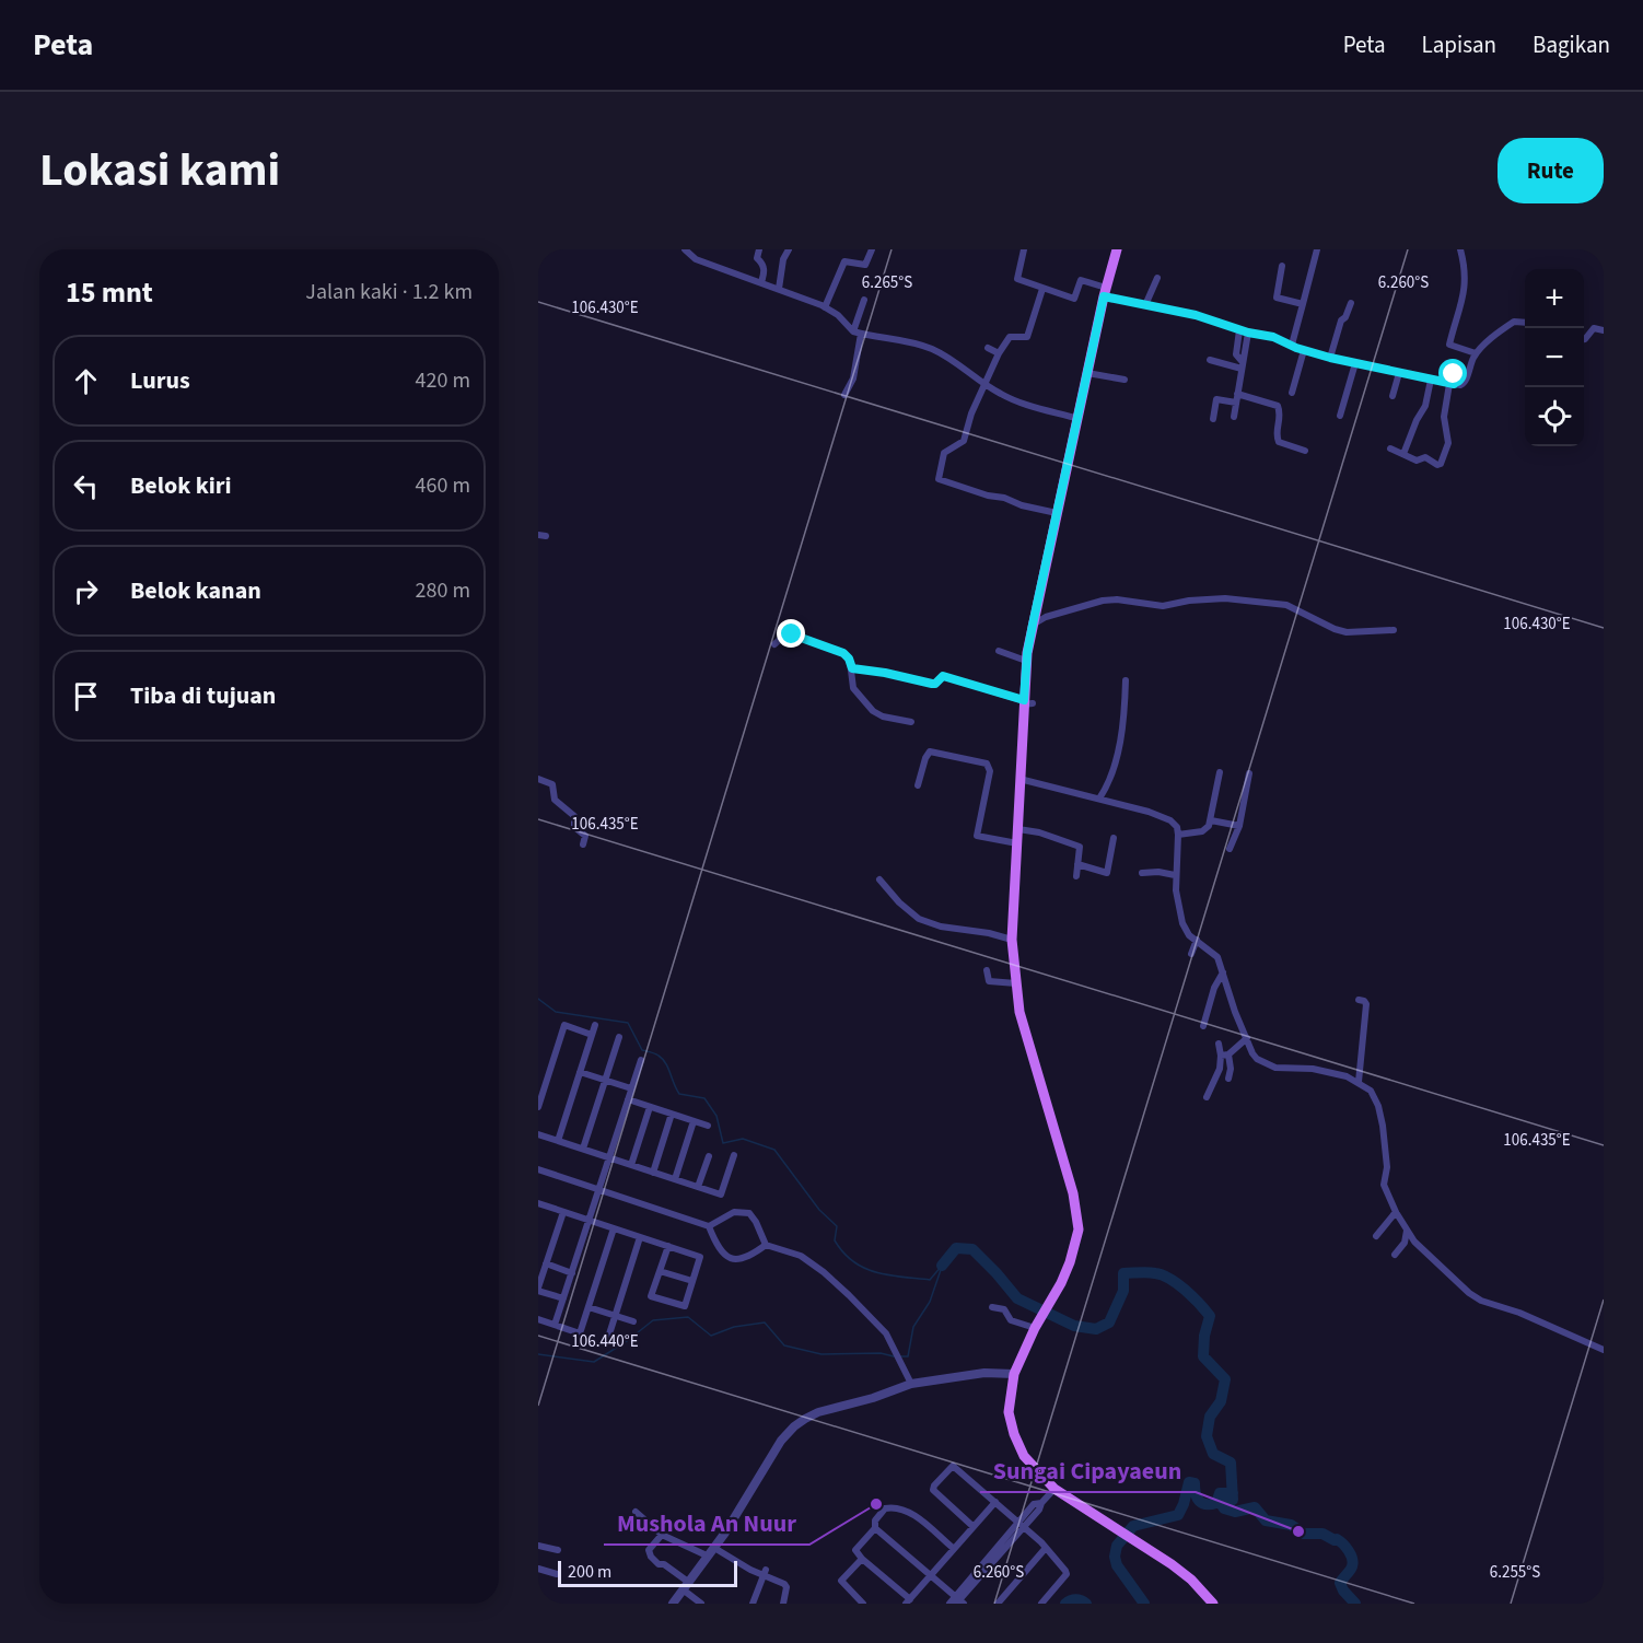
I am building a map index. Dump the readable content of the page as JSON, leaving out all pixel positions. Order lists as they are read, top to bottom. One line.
{"places":["Mushola An Nuur","Sungai Cipayaeun"],"scale_bar":"200 m","page":{"header":"Peta","nav":["Peta","Lapisan","Bagikan"],"title":"Lokasi kami","buttons":"Rute","heading":["15 mnt","Jalan kaki · 1.2 km"],"map_buttons":["+","−"],"list":[["Lurus","420 m"],["Belok kiri","460 m"],["Belok kanan","280 m"],"Tiba di tujuan"],"scale":"200 m"},"coordinates":["6.265°S","6.260°S","106.430°E","106.435°E","106.440°E","6.255°S"]}
